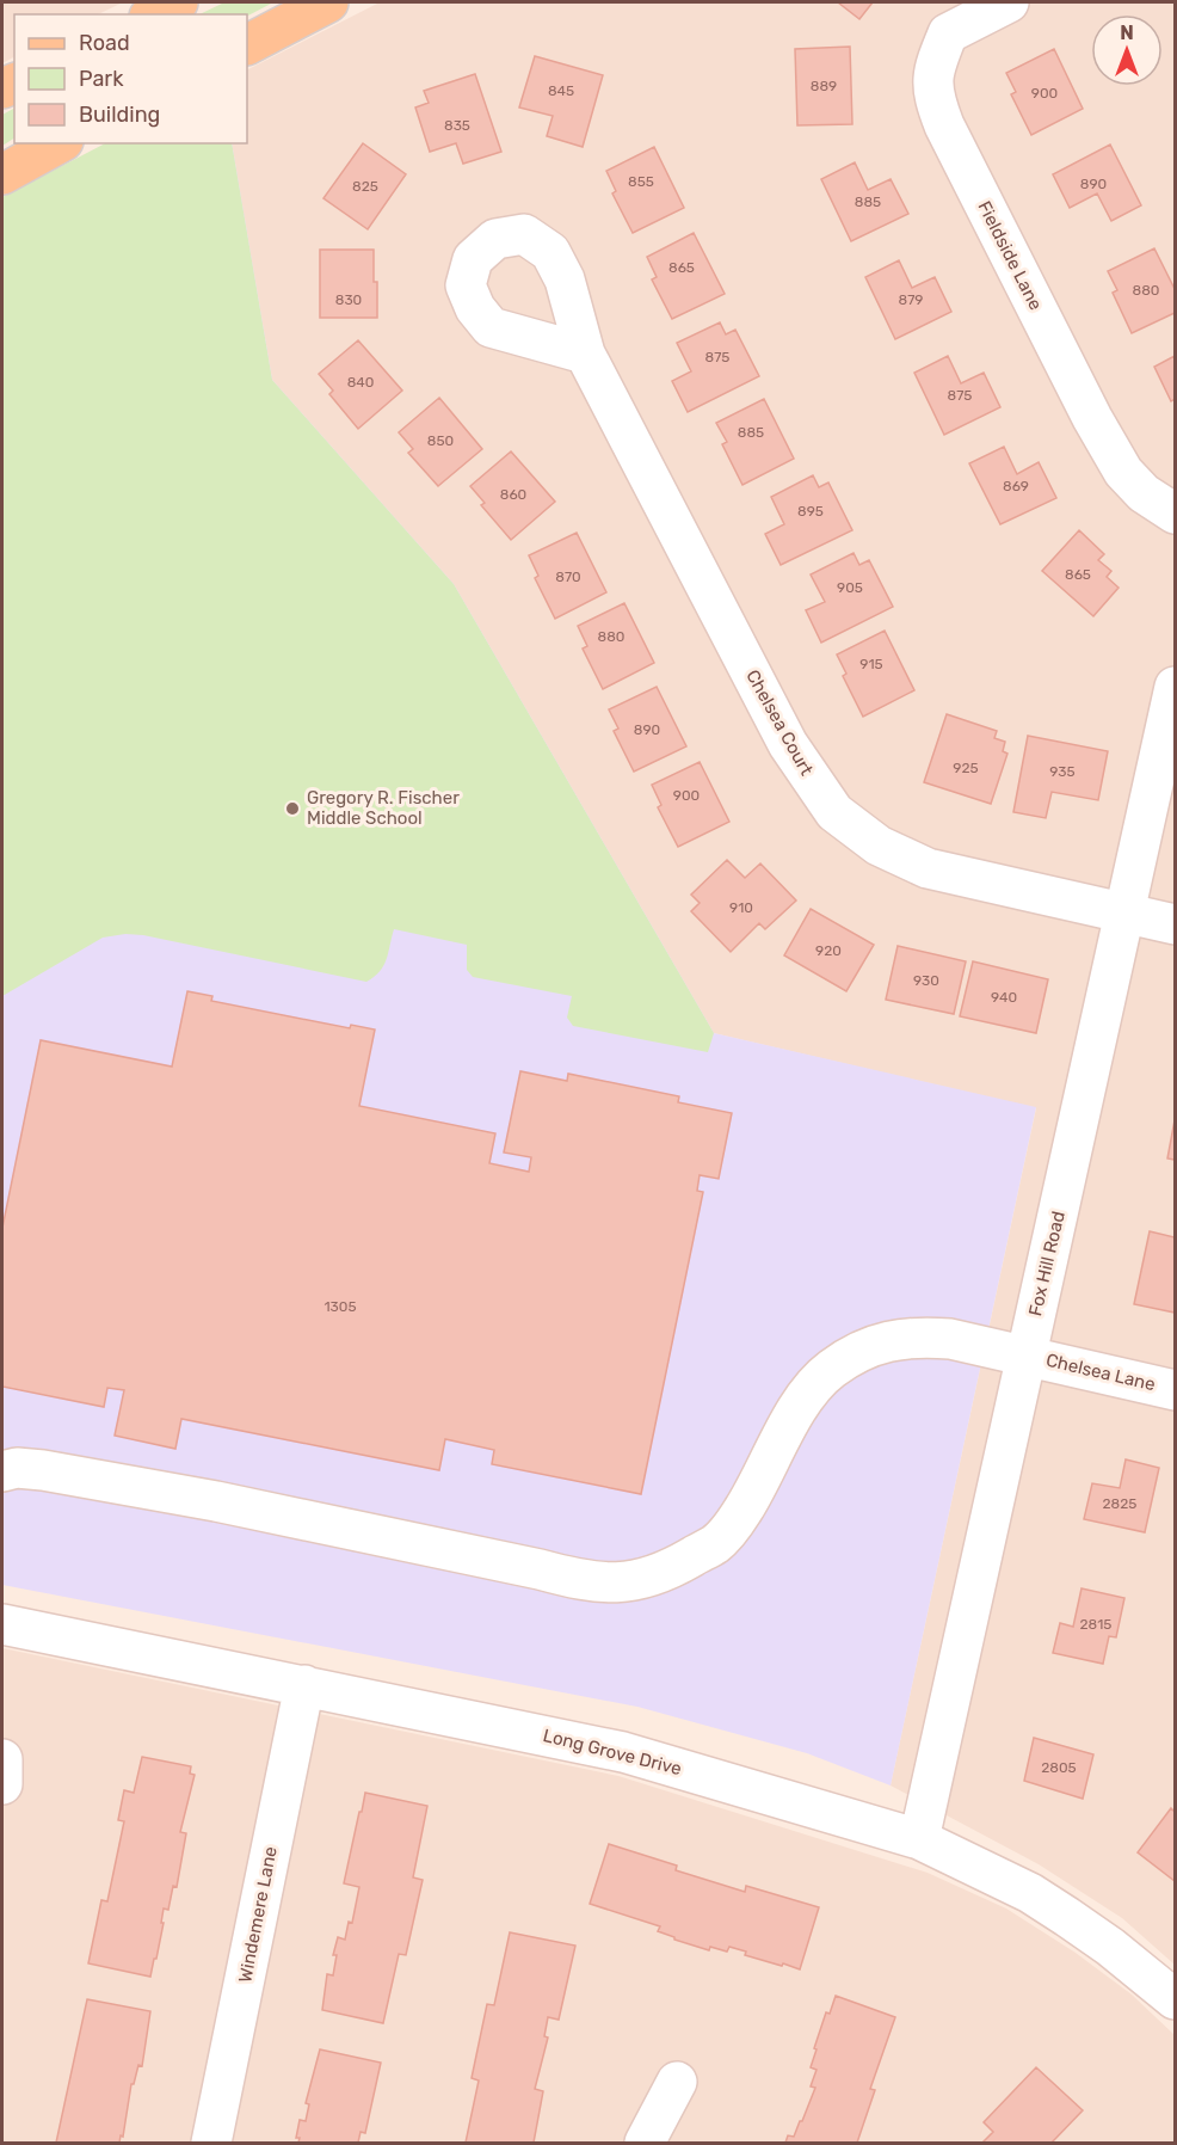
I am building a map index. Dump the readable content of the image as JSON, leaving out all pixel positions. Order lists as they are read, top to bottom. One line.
{"streets":{"street":["Fieldside Lane","Chelsea Court","Fox Hill Road","Chelsea Lane","Long Grove Drive","Windemere Lane"]},"crossings":[["Chelsea Court","Fox Hill Road"],["Fox Hill Road","Chelsea Lane"],["Fox Hill Road","Long Grove Drive"],["Long Grove Drive","Windemere Lane"]],"places":["Gregory R. Fischer Middle School"],"house_numbers":["889","845","900","835","855","890","825","885","865","880","830","879","875","840","875","885","850","869","860","895","865","870","905","880","915","890","925","935","900","910","920","930","940","1305","2825","2815","2805"],"legend":["Road","Park","Building"],"north":"top"}
